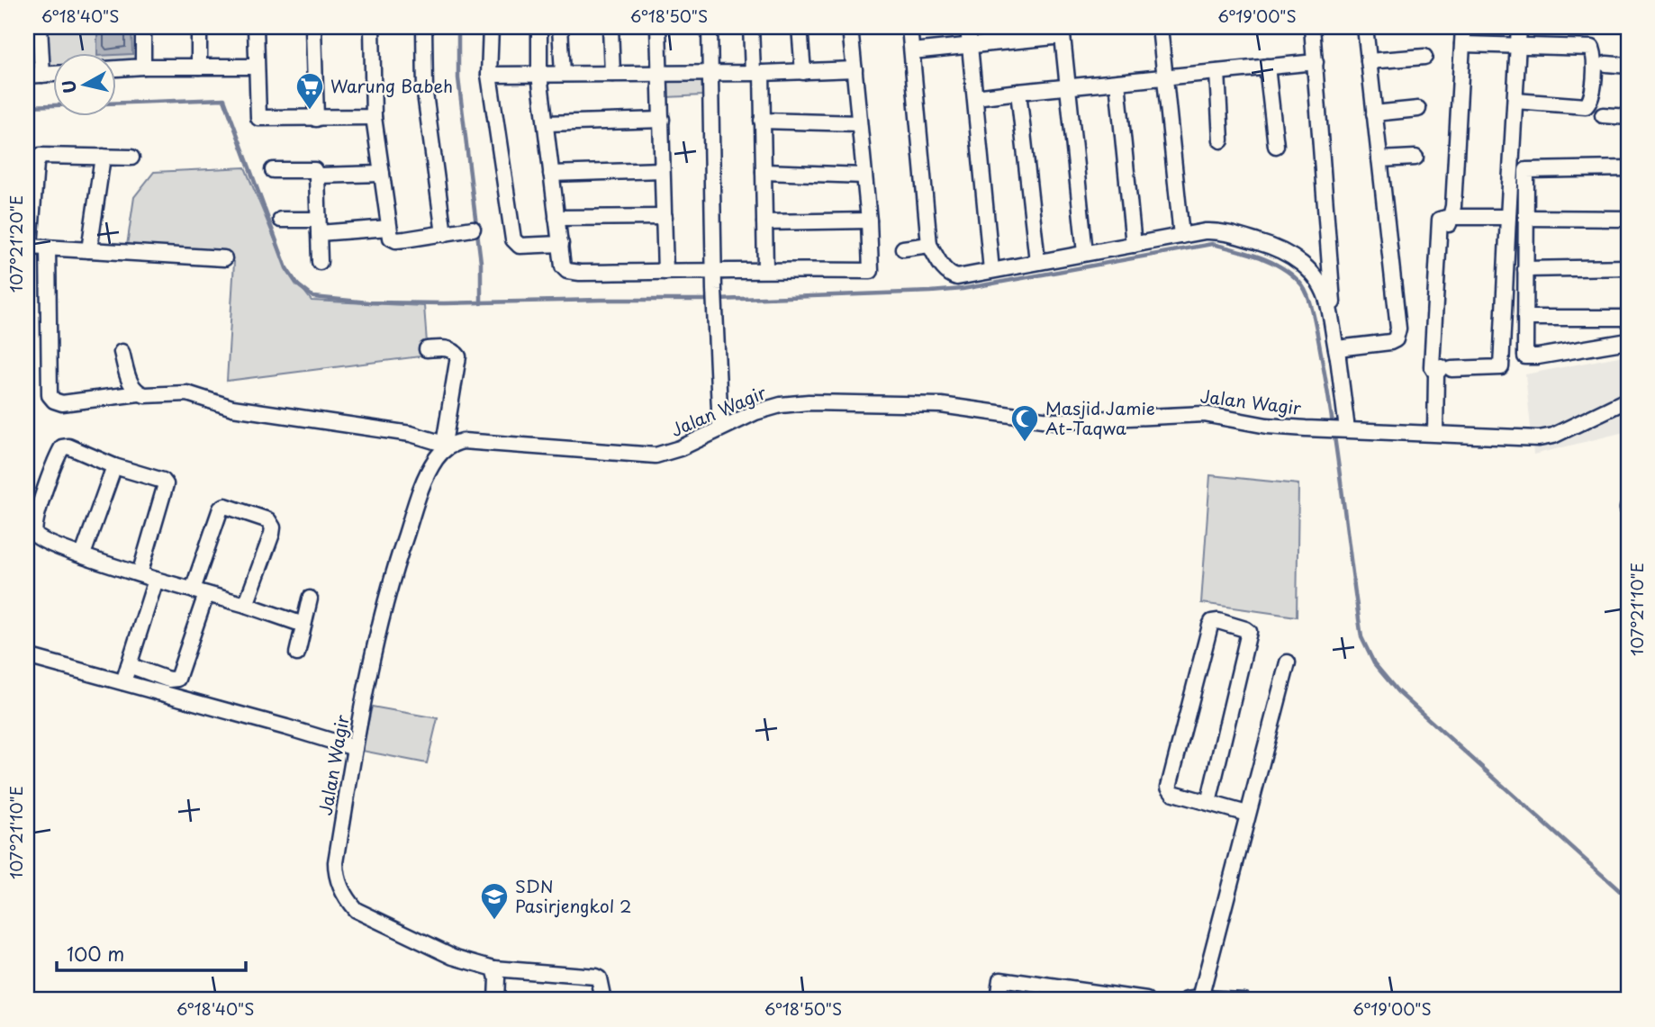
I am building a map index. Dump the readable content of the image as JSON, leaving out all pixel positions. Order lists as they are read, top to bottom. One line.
{"streets":{"street":["Jalan Wagir"]},"places":{"supermarket":["Warung Babeh"],"mosque":["Masjid Jamie At-Taqwa"],"school or university":["SDN Pasirjengkol 2"]},"scale_bar":"100 m","north":"left","coordinates":["6°18'40\"S","6°18'50\"S","6°19'00\"S","107°21'20\"E","107°21'10\"E"]}
